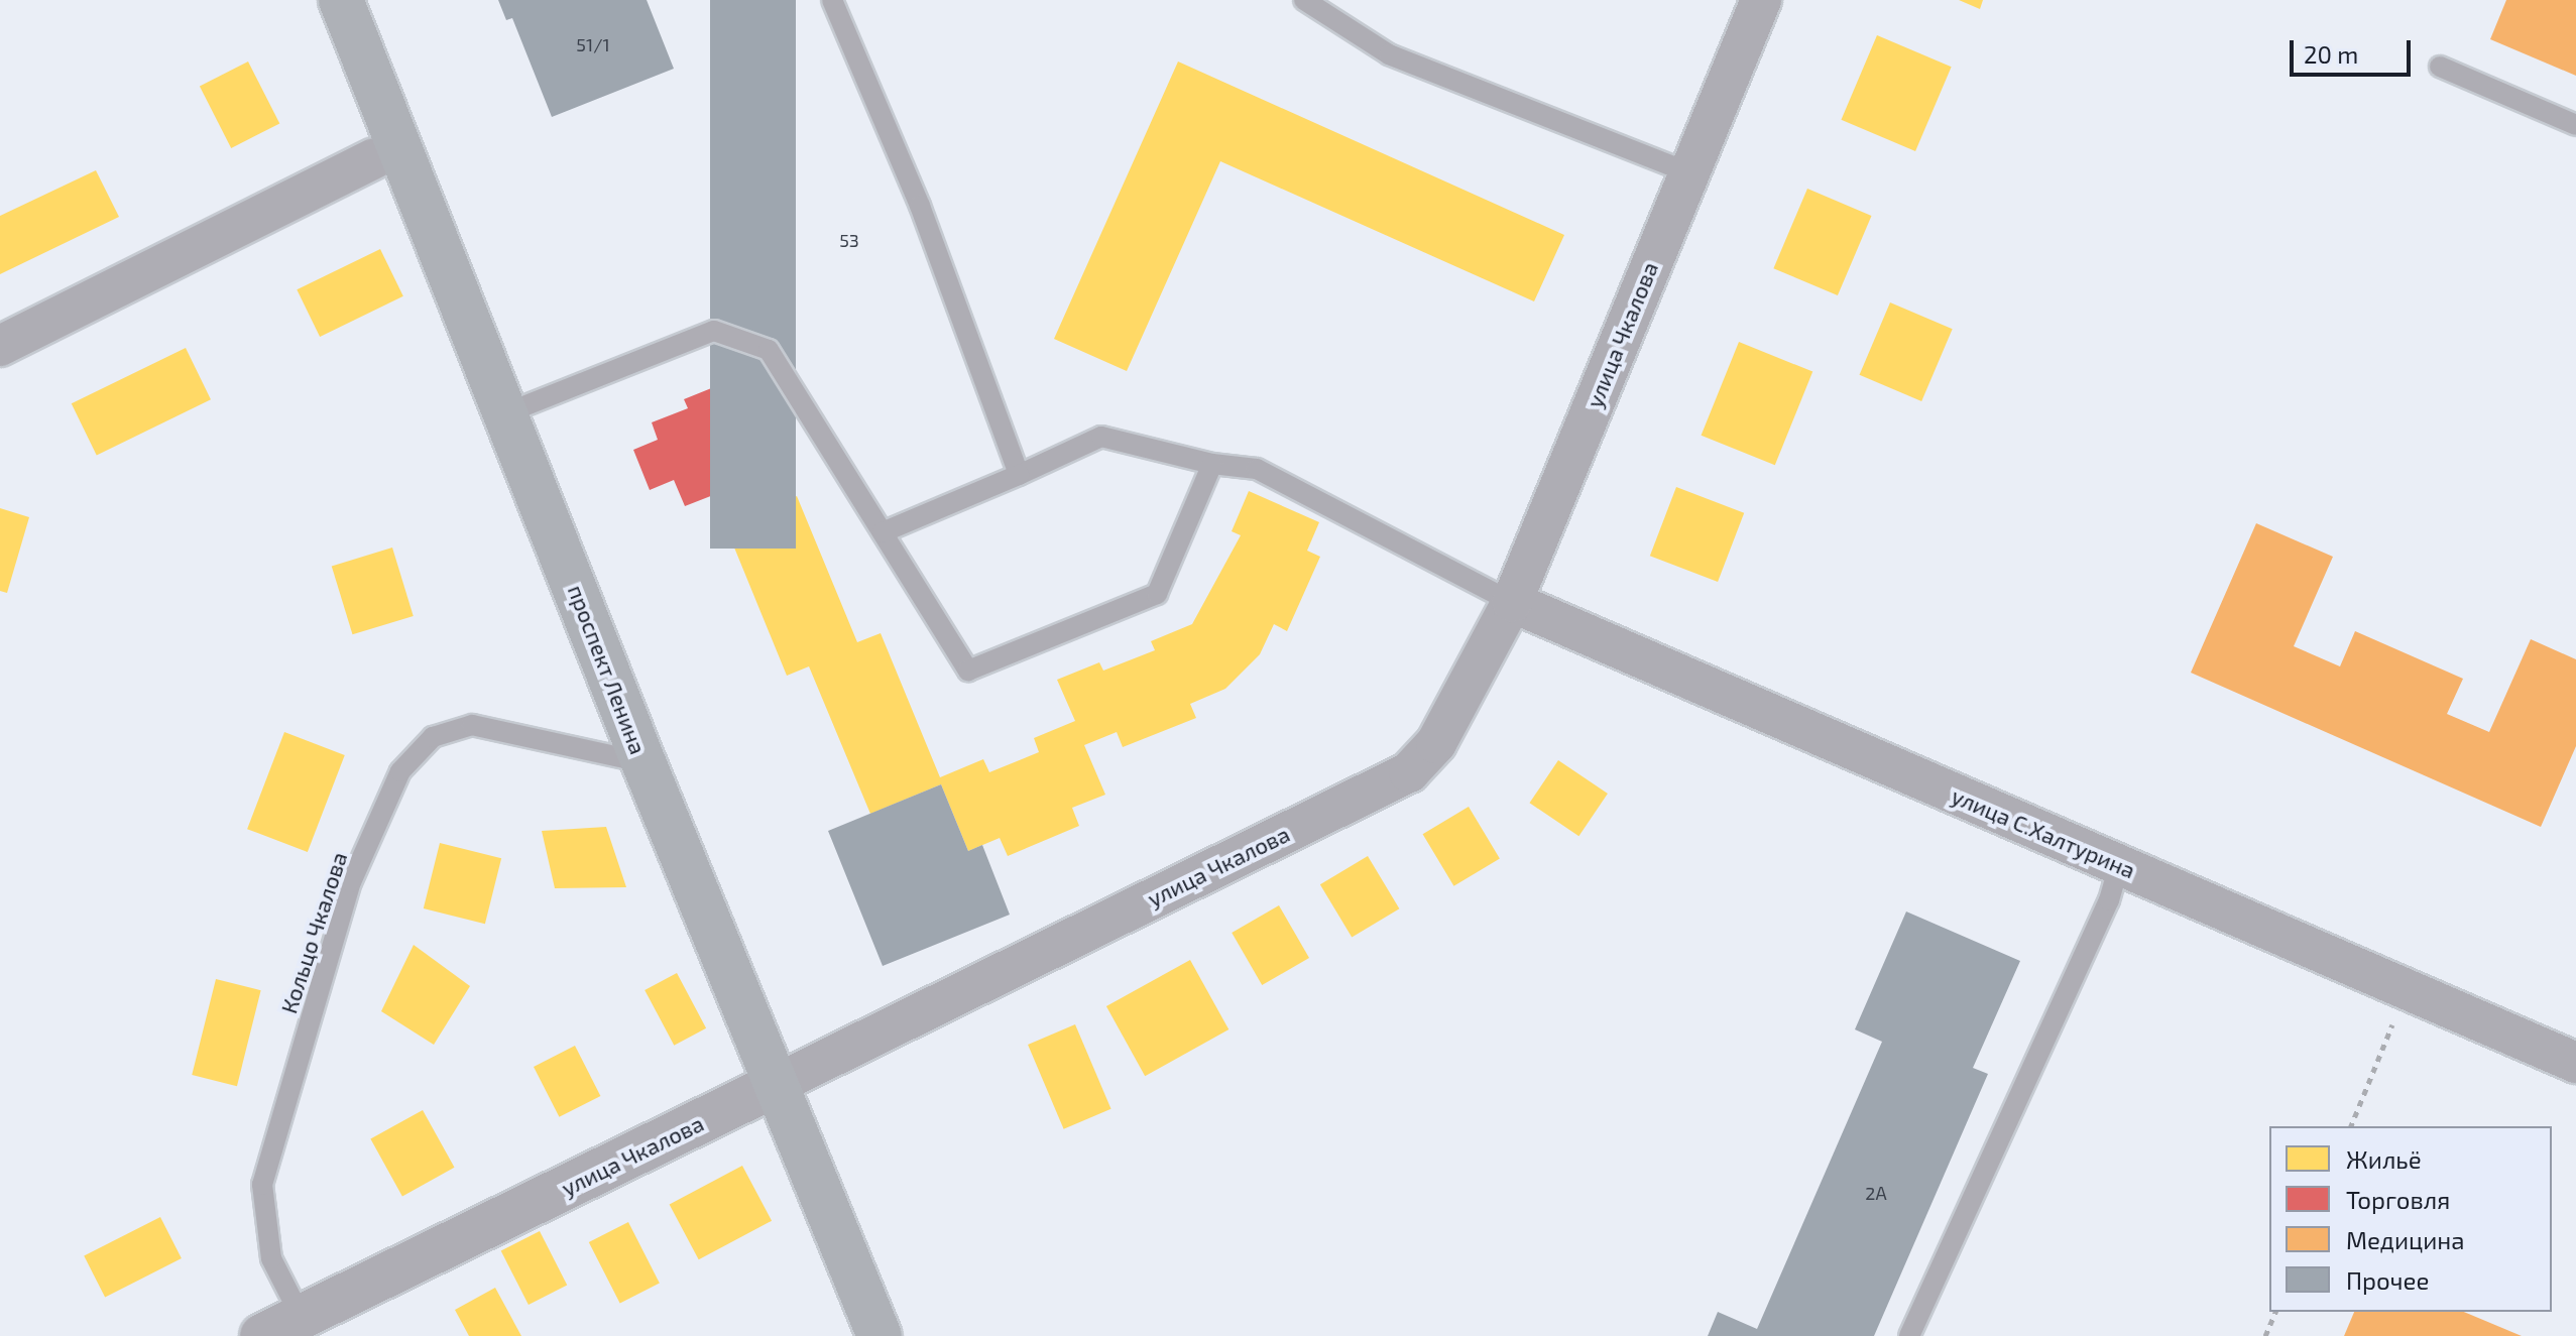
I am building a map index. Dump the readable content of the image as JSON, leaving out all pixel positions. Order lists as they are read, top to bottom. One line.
{"streets":{"main road":["проспект Ленина"],"street":["улица Чкалова","улица С.Халтурина"],"lane":["Кольцо Чкалова"]},"crossings":[["улица Чкалова","проспект Ленина"],["улица Чкалова","улица С.Халтурина"],["улица Чкалова","Кольцо Чкалова"],["проспект Ленина","Кольцо Чкалова"]],"house_numbers":["51/1","53","2А"],"legend":["Жильё","Торговля","Медицина","Прочее"],"scale_bar":"20 m"}
